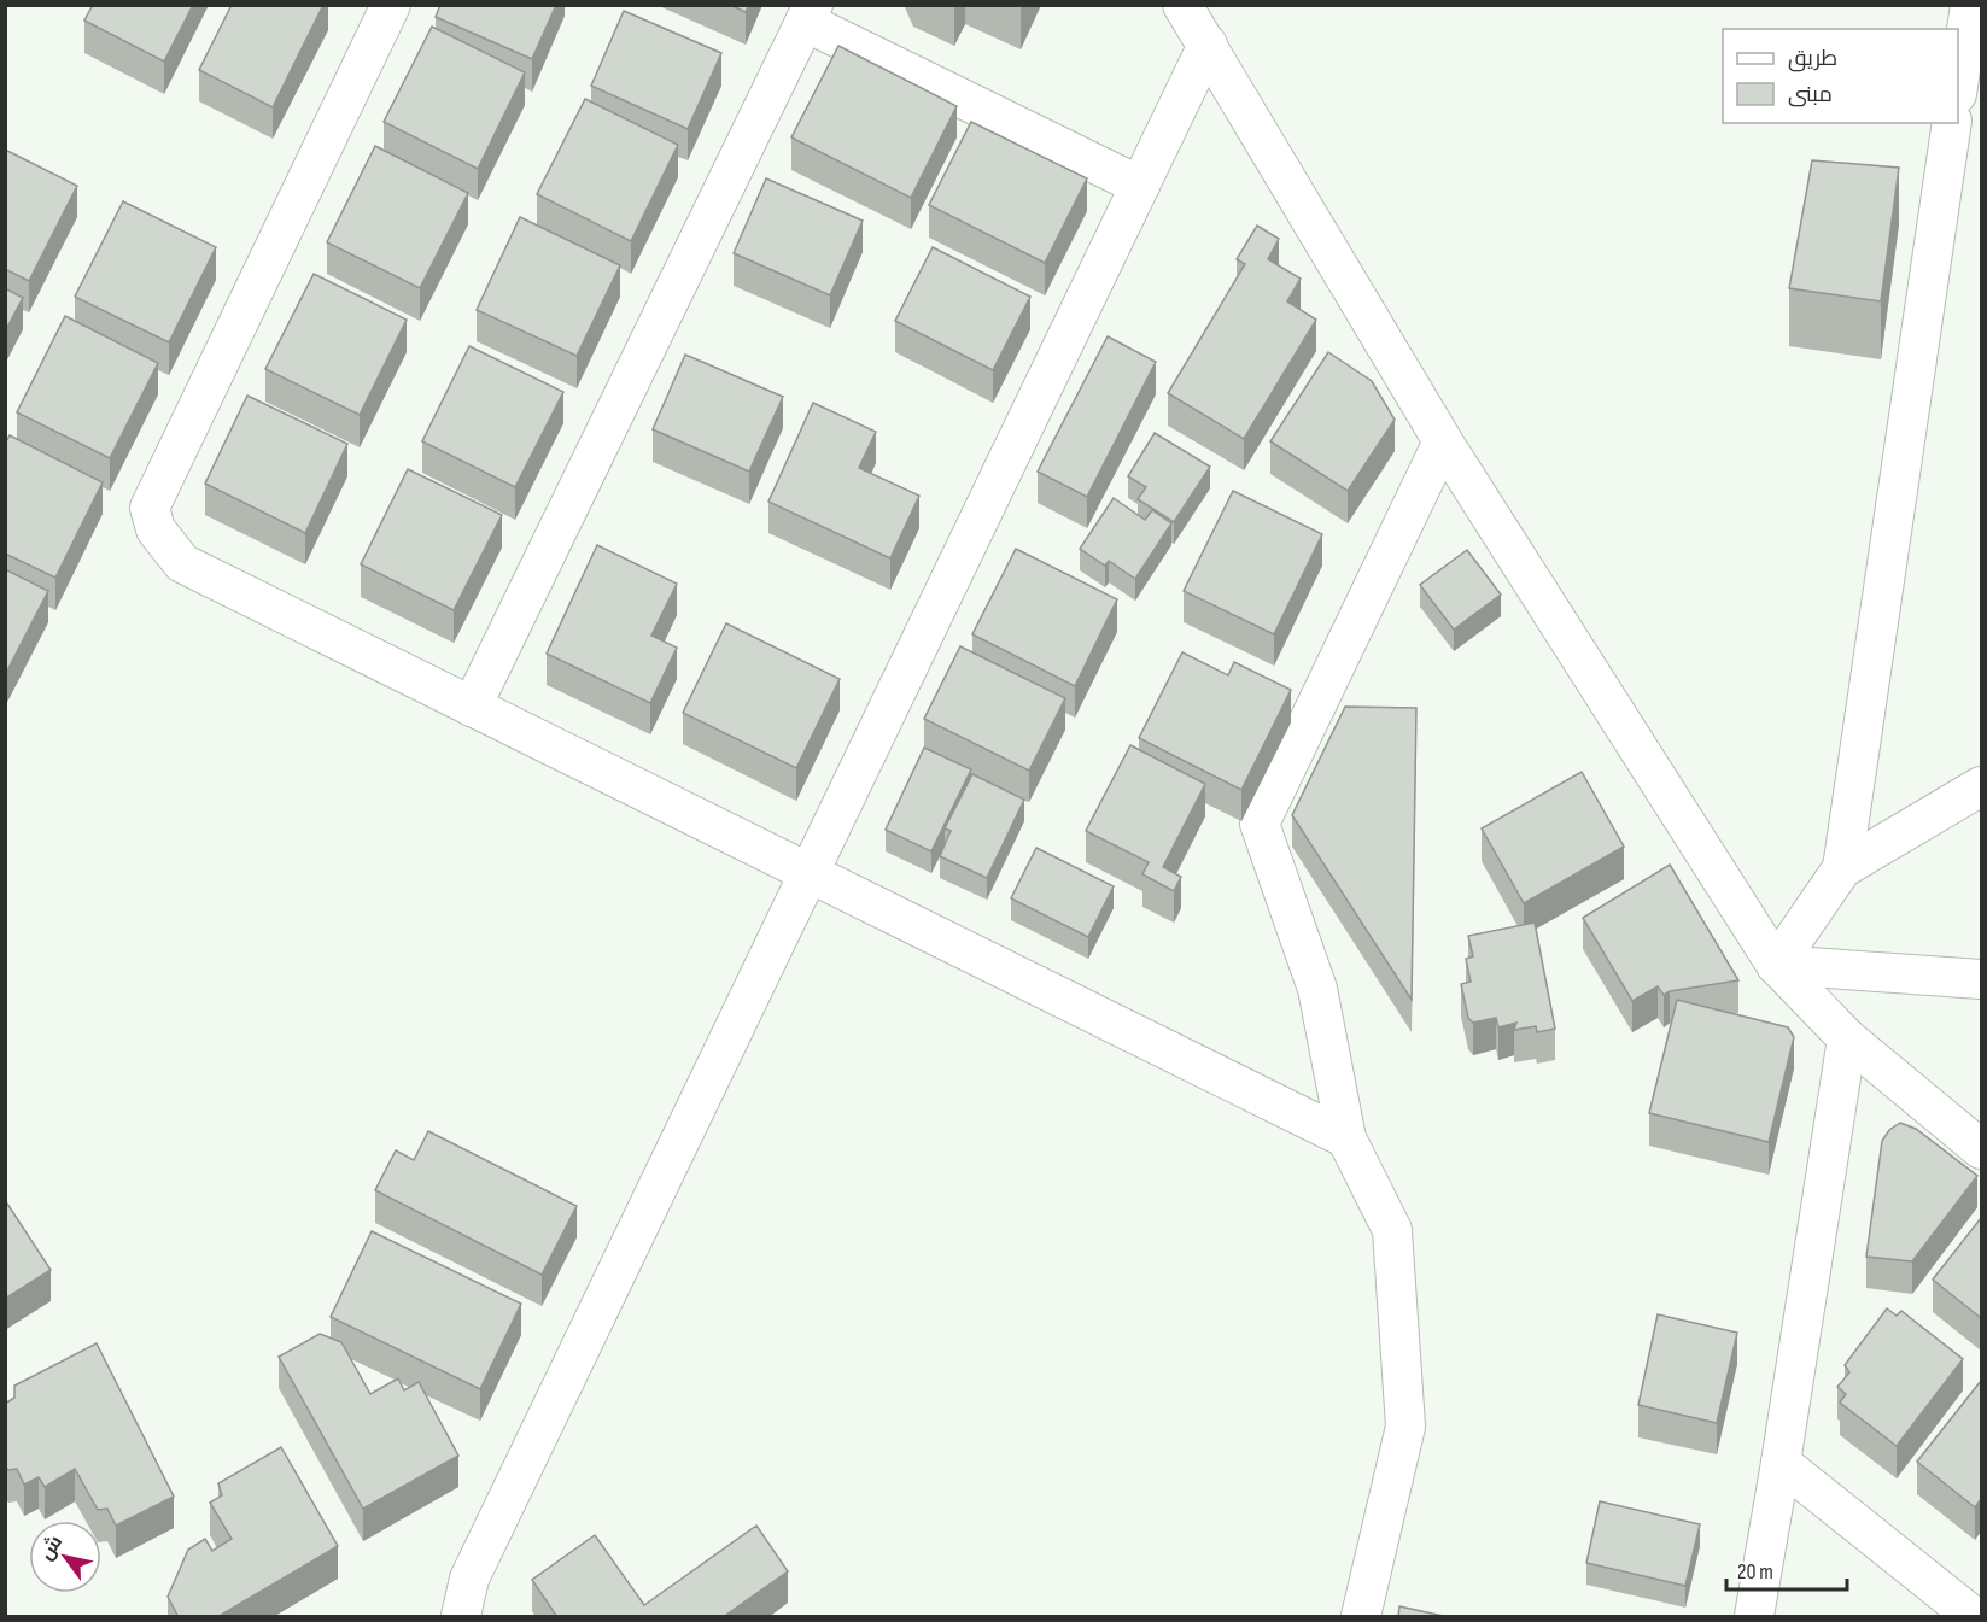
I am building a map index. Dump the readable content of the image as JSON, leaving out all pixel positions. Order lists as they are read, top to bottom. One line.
{"legend":["طريق","مبنى"],"scale_bar":"20 m","north":"top left"}
